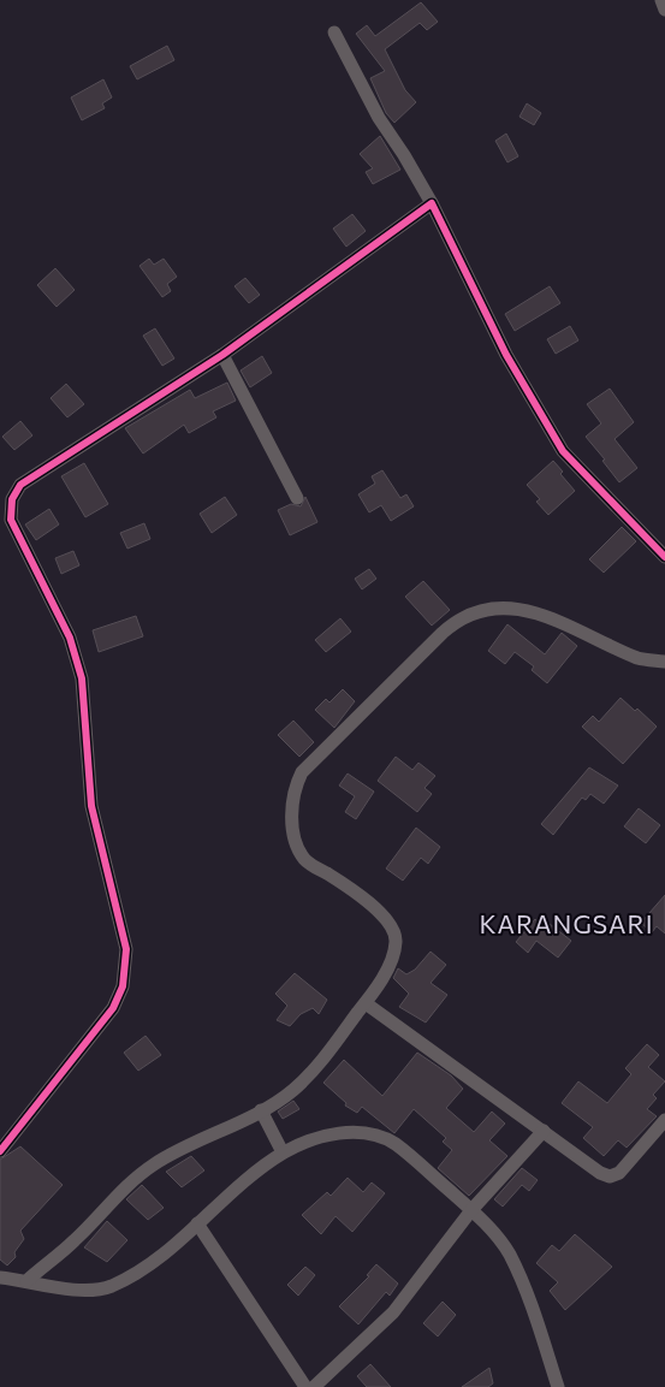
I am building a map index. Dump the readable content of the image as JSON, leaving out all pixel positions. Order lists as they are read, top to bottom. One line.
{"districts":["KARANGSARI"]}
